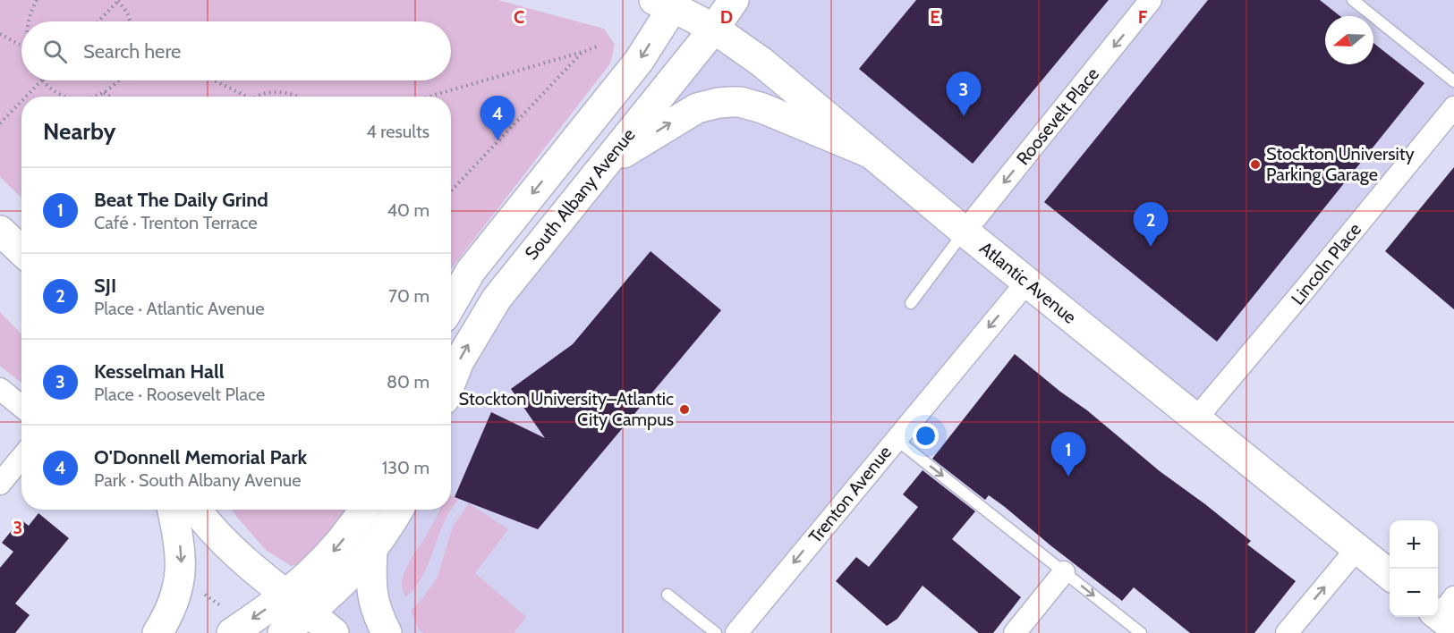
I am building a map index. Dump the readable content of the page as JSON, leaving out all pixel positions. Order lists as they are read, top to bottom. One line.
{"streets":{"main road":["South Albany Avenue","Atlantic Avenue"],"street":["Roosevelt Place","Lincoln Place","Trenton Avenue"]},"crossings":[["Roosevelt Place","Atlantic Avenue"],["South Albany Avenue","Atlantic Avenue"],["Lincoln Place","Atlantic Avenue"],["Atlantic Avenue","Trenton Avenue"]],"one_way":["Roosevelt Place","Trenton Avenue"],"places":["Stockton University Parking Garage","Stockton University–Atlantic City Campus"],"north":"left","page":{"search":"Search here","pins":["3","4","2","1"],"heading":["Nearby","4 results"],"list":[{"mark":"1","name":"Beat The Daily Grind","note":"Café · Trenton Terrace","value":"40 m"},{"mark":"2","name":"SJI","note":"Place · Atlantic Avenue","value":"70 m"},{"mark":"3","name":"Kesselman Hall","note":"Place · Roosevelt Place","value":"80 m"},{"mark":"4","name":"O'Donnell Memorial Park","note":"Park · South Albany Avenue","value":"130 m"}],"map_buttons":["+","−"]},"grid":{"columns":["C","D","E","F"],"rows":["3"]}}
